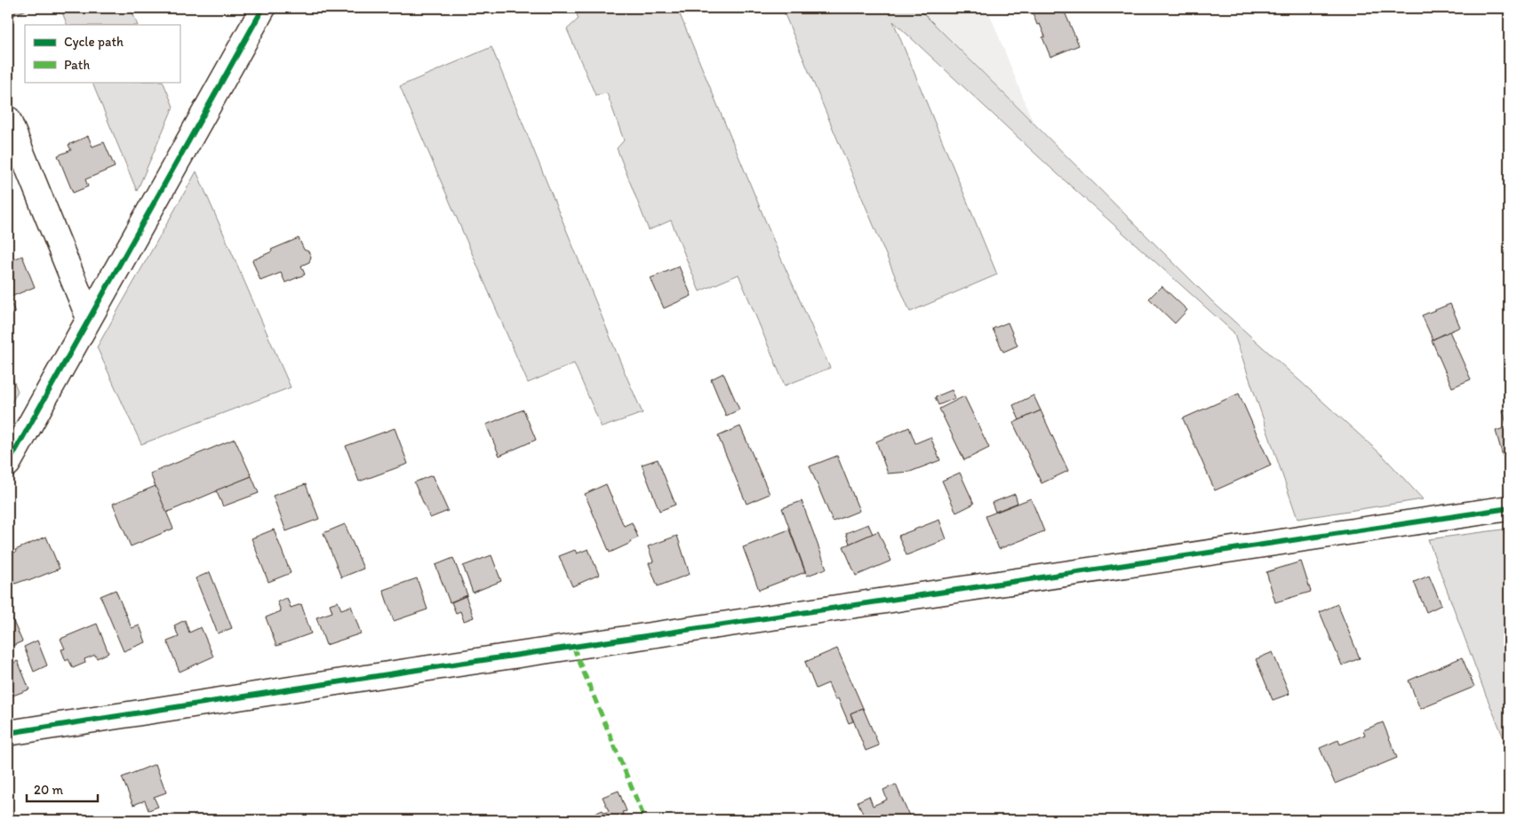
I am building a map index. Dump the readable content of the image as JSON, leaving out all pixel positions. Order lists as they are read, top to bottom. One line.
{"legend":["Cycle path","Path"],"scale_bar":"20 m"}
